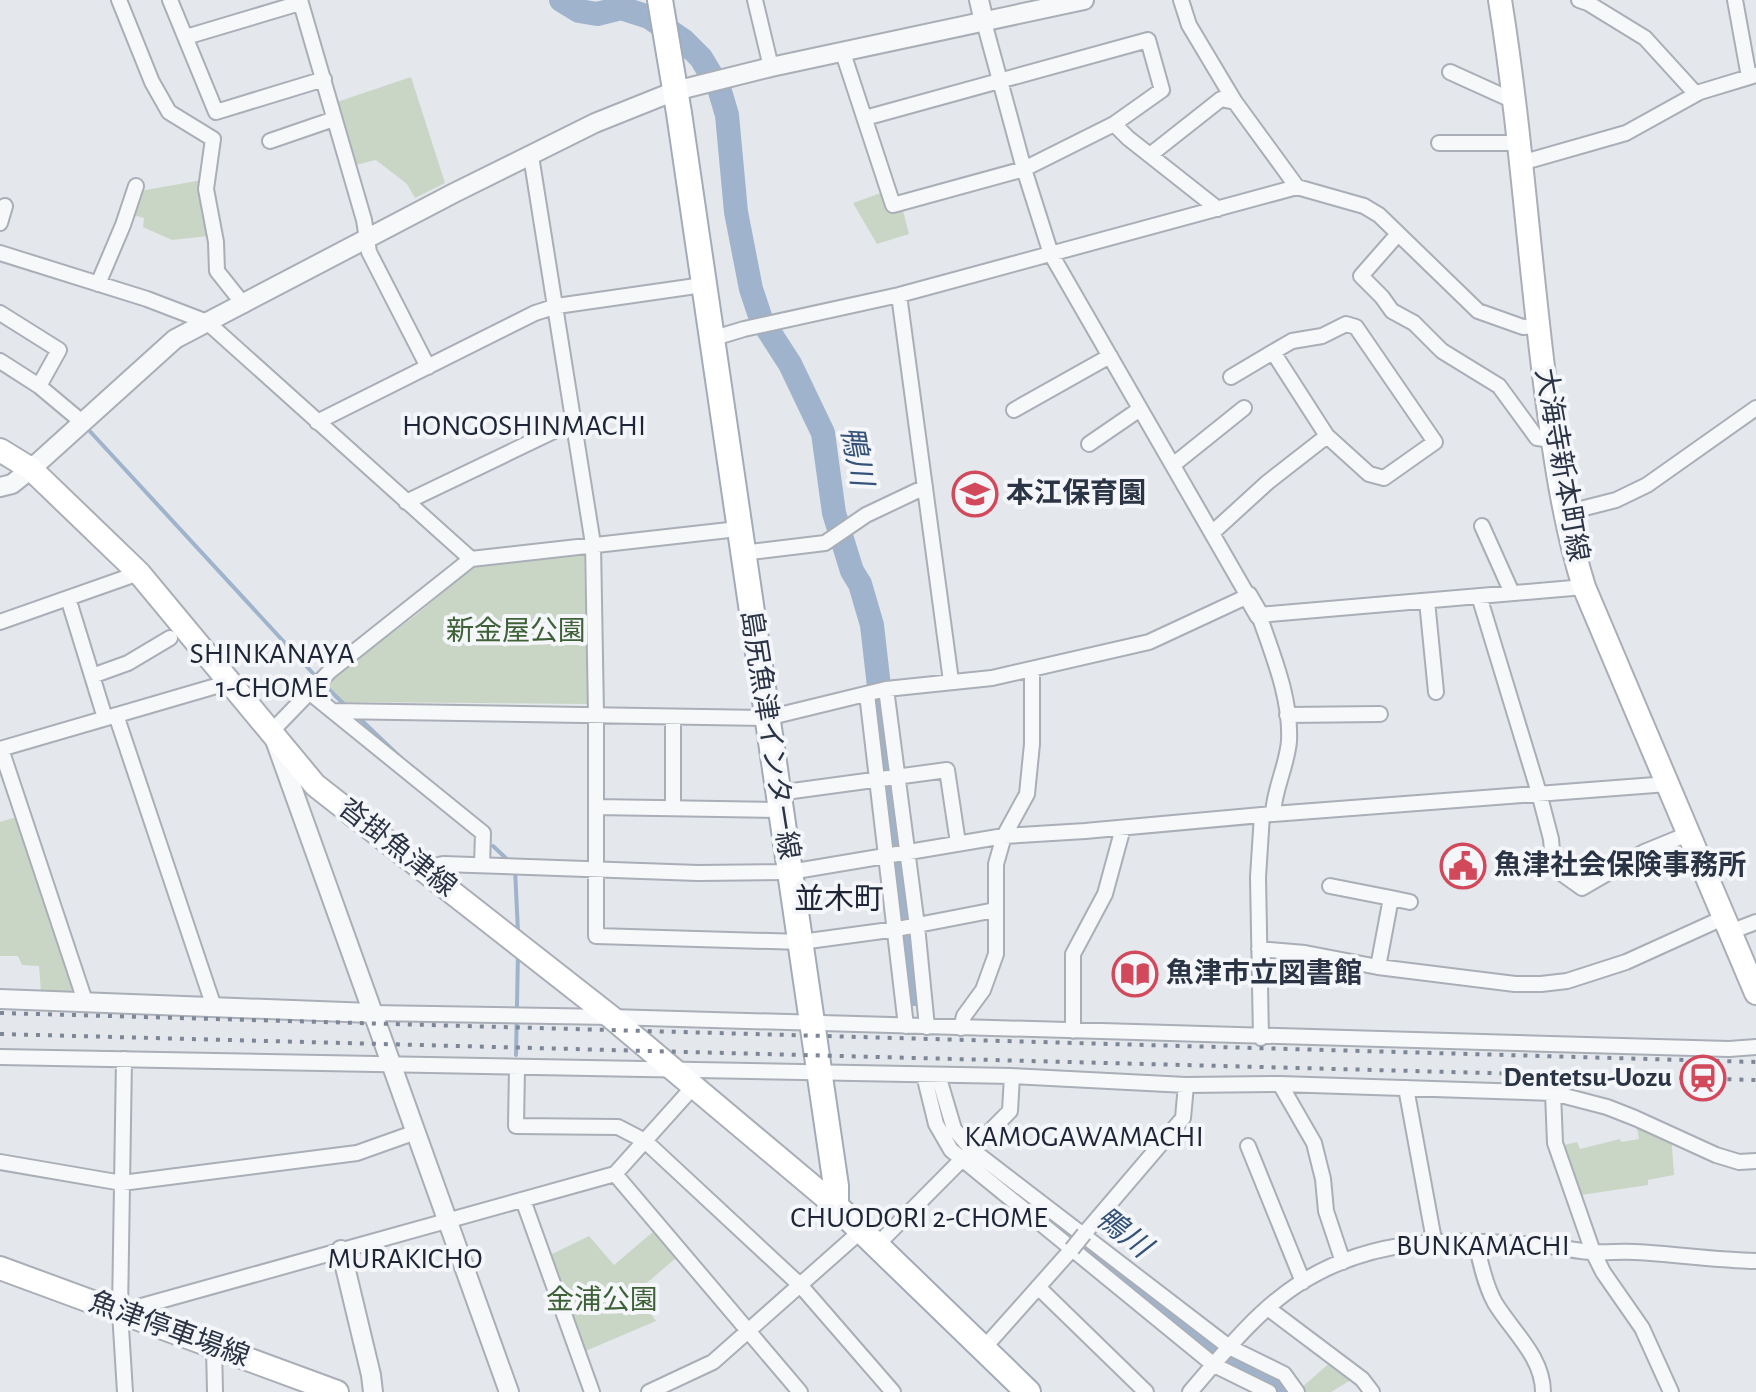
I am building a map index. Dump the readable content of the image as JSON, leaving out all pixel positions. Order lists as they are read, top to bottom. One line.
{"streets":{"main road":["大海寺新本町線","島尻魚津インター線","沓掛魚津線","魚津停車場線"]},"crossings":[["島尻魚津インター線","沓掛魚津線"]],"districts":["HONGOSHINMACHI","SHINKANAYA 1-CHOME","並木町","KAMOGAWAMACHI","CHUODORI 2-CHOME","BUNKAMACHI","MURAKICHO"],"water":["鴨川"],"parks":["新金屋公園","金浦公園"],"places":{"school or university":["本江保育園"],"public building":["魚津社会保険事務所"],"library":["魚津市立図書館"],"station":["Dentetsu-Uozu"]}}
